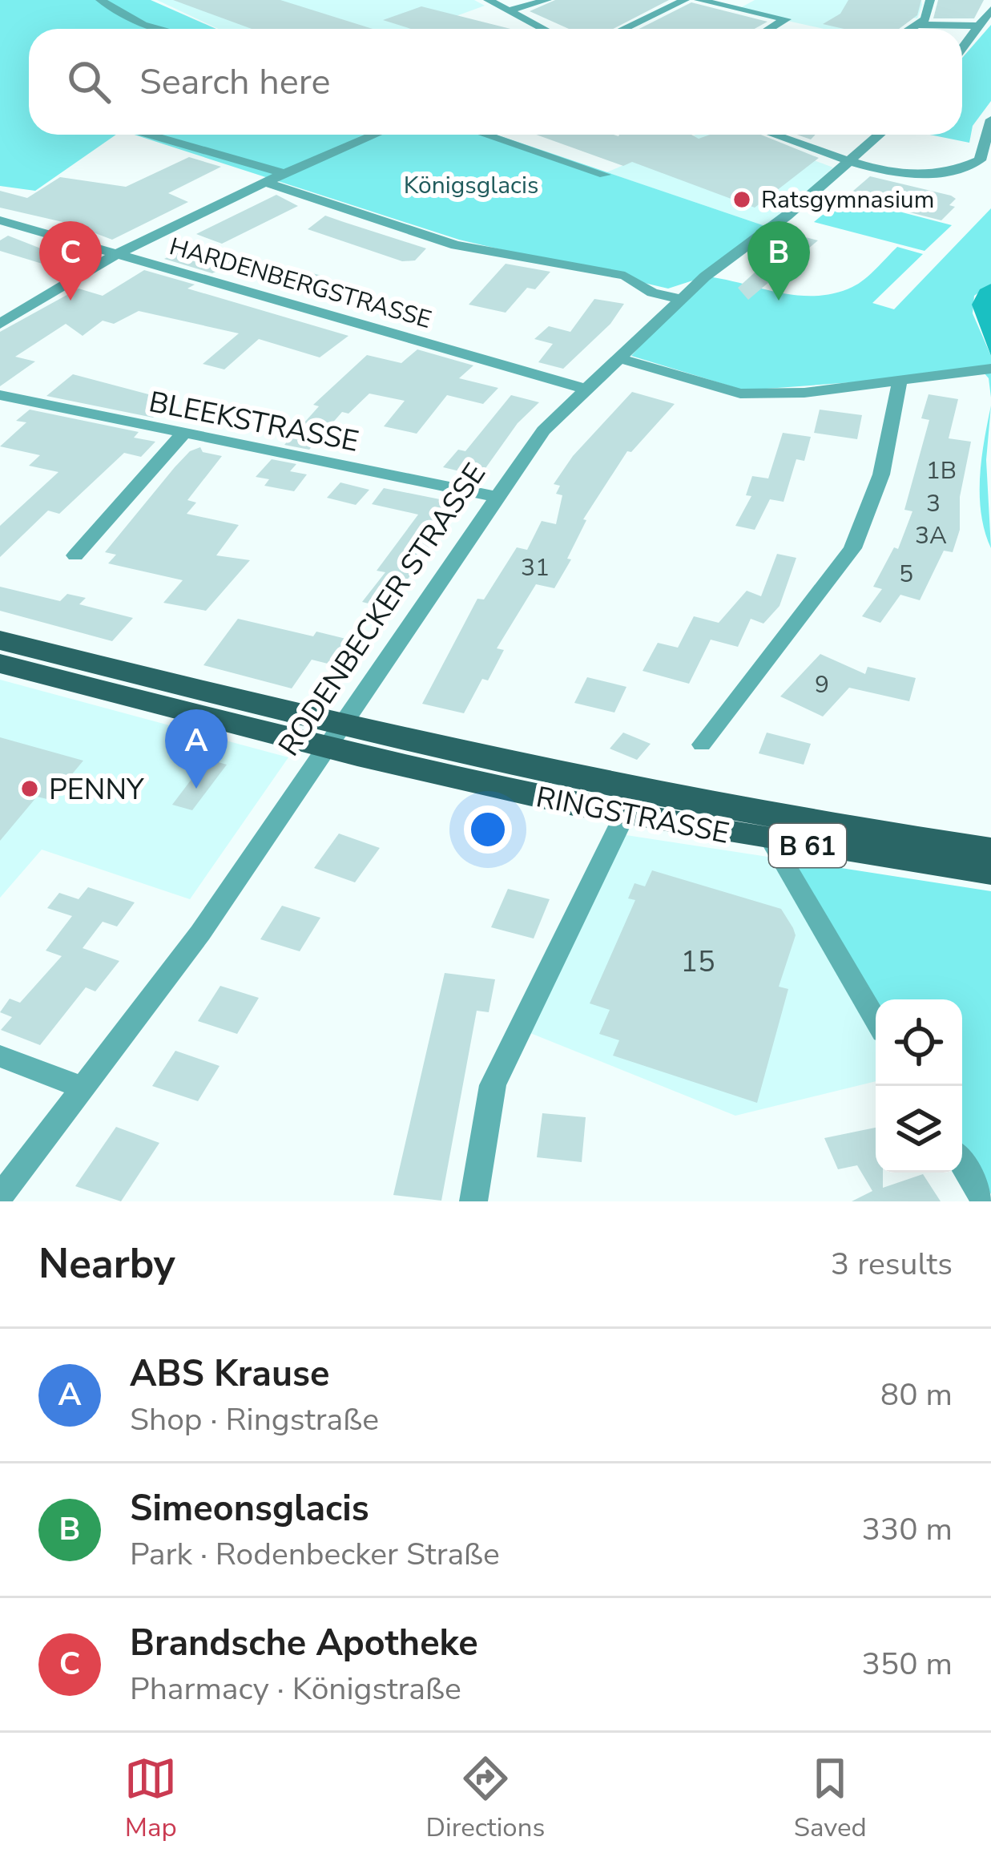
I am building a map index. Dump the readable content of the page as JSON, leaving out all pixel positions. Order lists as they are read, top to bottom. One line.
{"streets":{"main road":["RINGSTRASSE","B 61"],"street":["HARDENBERGSTRASSE","BLEEKSTRASSE","RODENBECKER STRASSE"]},"crossings":[["HARDENBERGSTRASSE","RODENBECKER STRASSE"],["BLEEKSTRASSE","RODENBECKER STRASSE"],["RODENBECKER STRASSE","RINGSTRASSE"]],"parks":["Königsglacis"],"places":["Ratsgymnasium","PENNY"],"house_numbers":["1B","3","3A","31","5","9","15"],"page":{"search":"Search here","pins":["B","C","A"],"heading":["Nearby","3 results"],"list":[{"mark":"A","name":"ABS Krause","note":"Shop · Ringstraße","value":"80 m"},{"mark":"B","name":"Simeonsglacis","note":"Park · Rodenbecker Straße","value":"330 m"},{"mark":"C","name":"Brandsche Apotheke","note":"Pharmacy · Königstraße","value":"350 m"}],"nav":["Map","Directions","Saved"]}}
